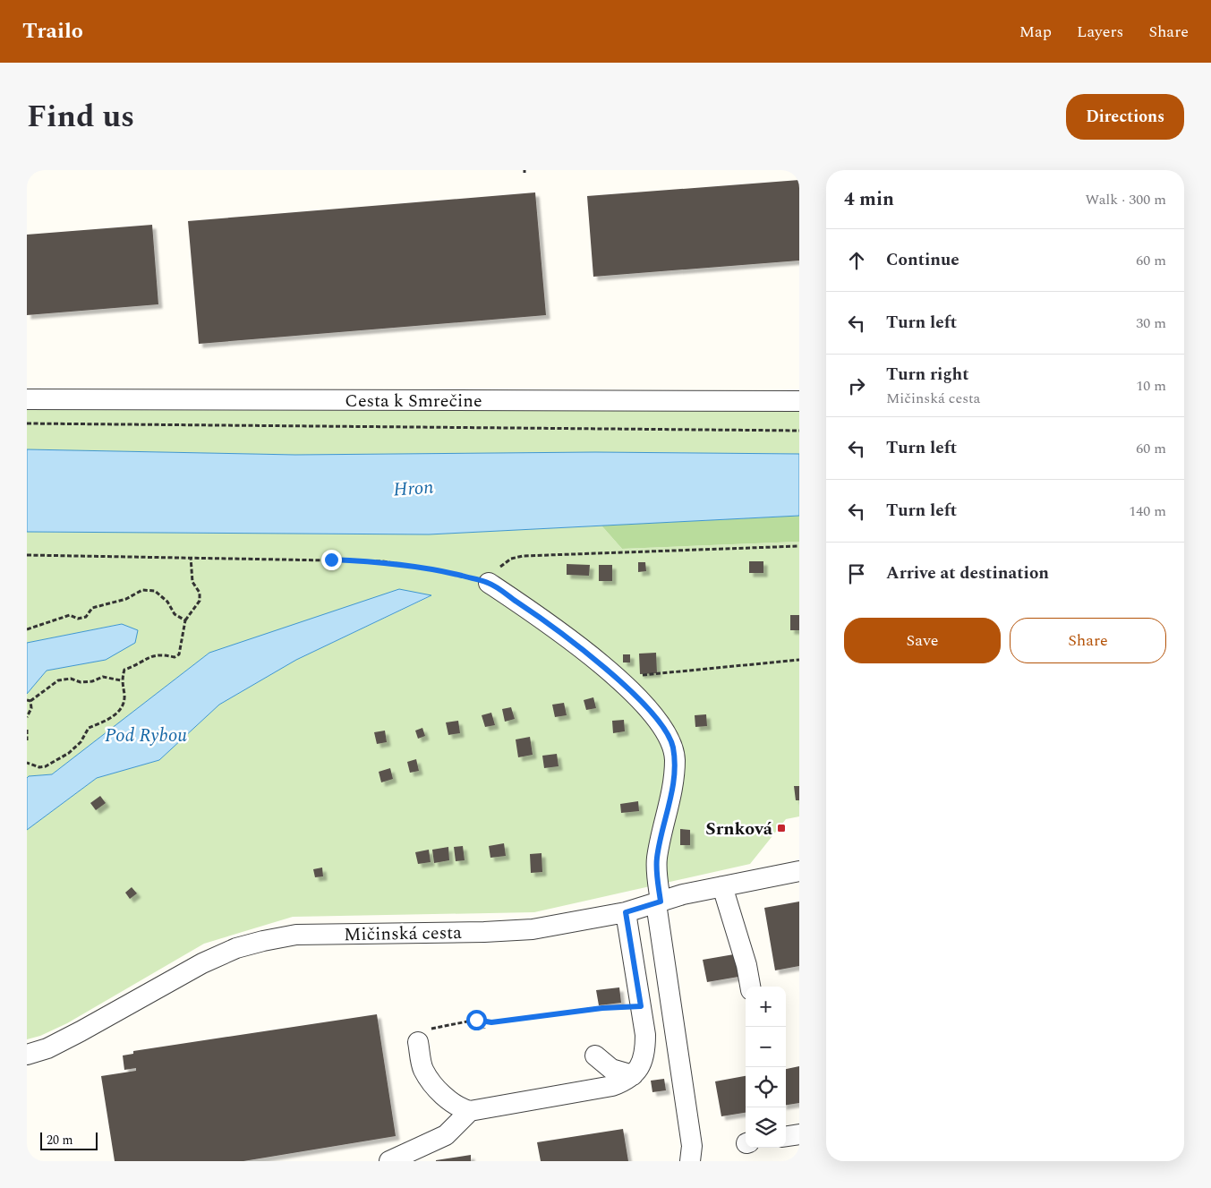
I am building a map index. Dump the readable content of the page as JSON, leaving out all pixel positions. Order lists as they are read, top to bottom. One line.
{"streets":{"street":["Cesta k Smrečine","Mičinská cesta"]},"water":["Hron","Pod Rybou"],"places":{"transit":["Srnková"]},"scale_bar":"20 m","page":{"header":"Trailo","nav":["Map","Layers","Share"],"title":"Find us","buttons":["Directions",["Save","Share"]],"heading":["4 min","Walk · 300 m"],"list":[["Continue","60 m"],["Turn left","30 m"],["Turn right","Mičinská cesta","10 m"],["Turn left","60 m"],["Turn left","140 m"],"Arrive at destination"],"map_buttons":["+","−"],"scale":"20 m"}}
